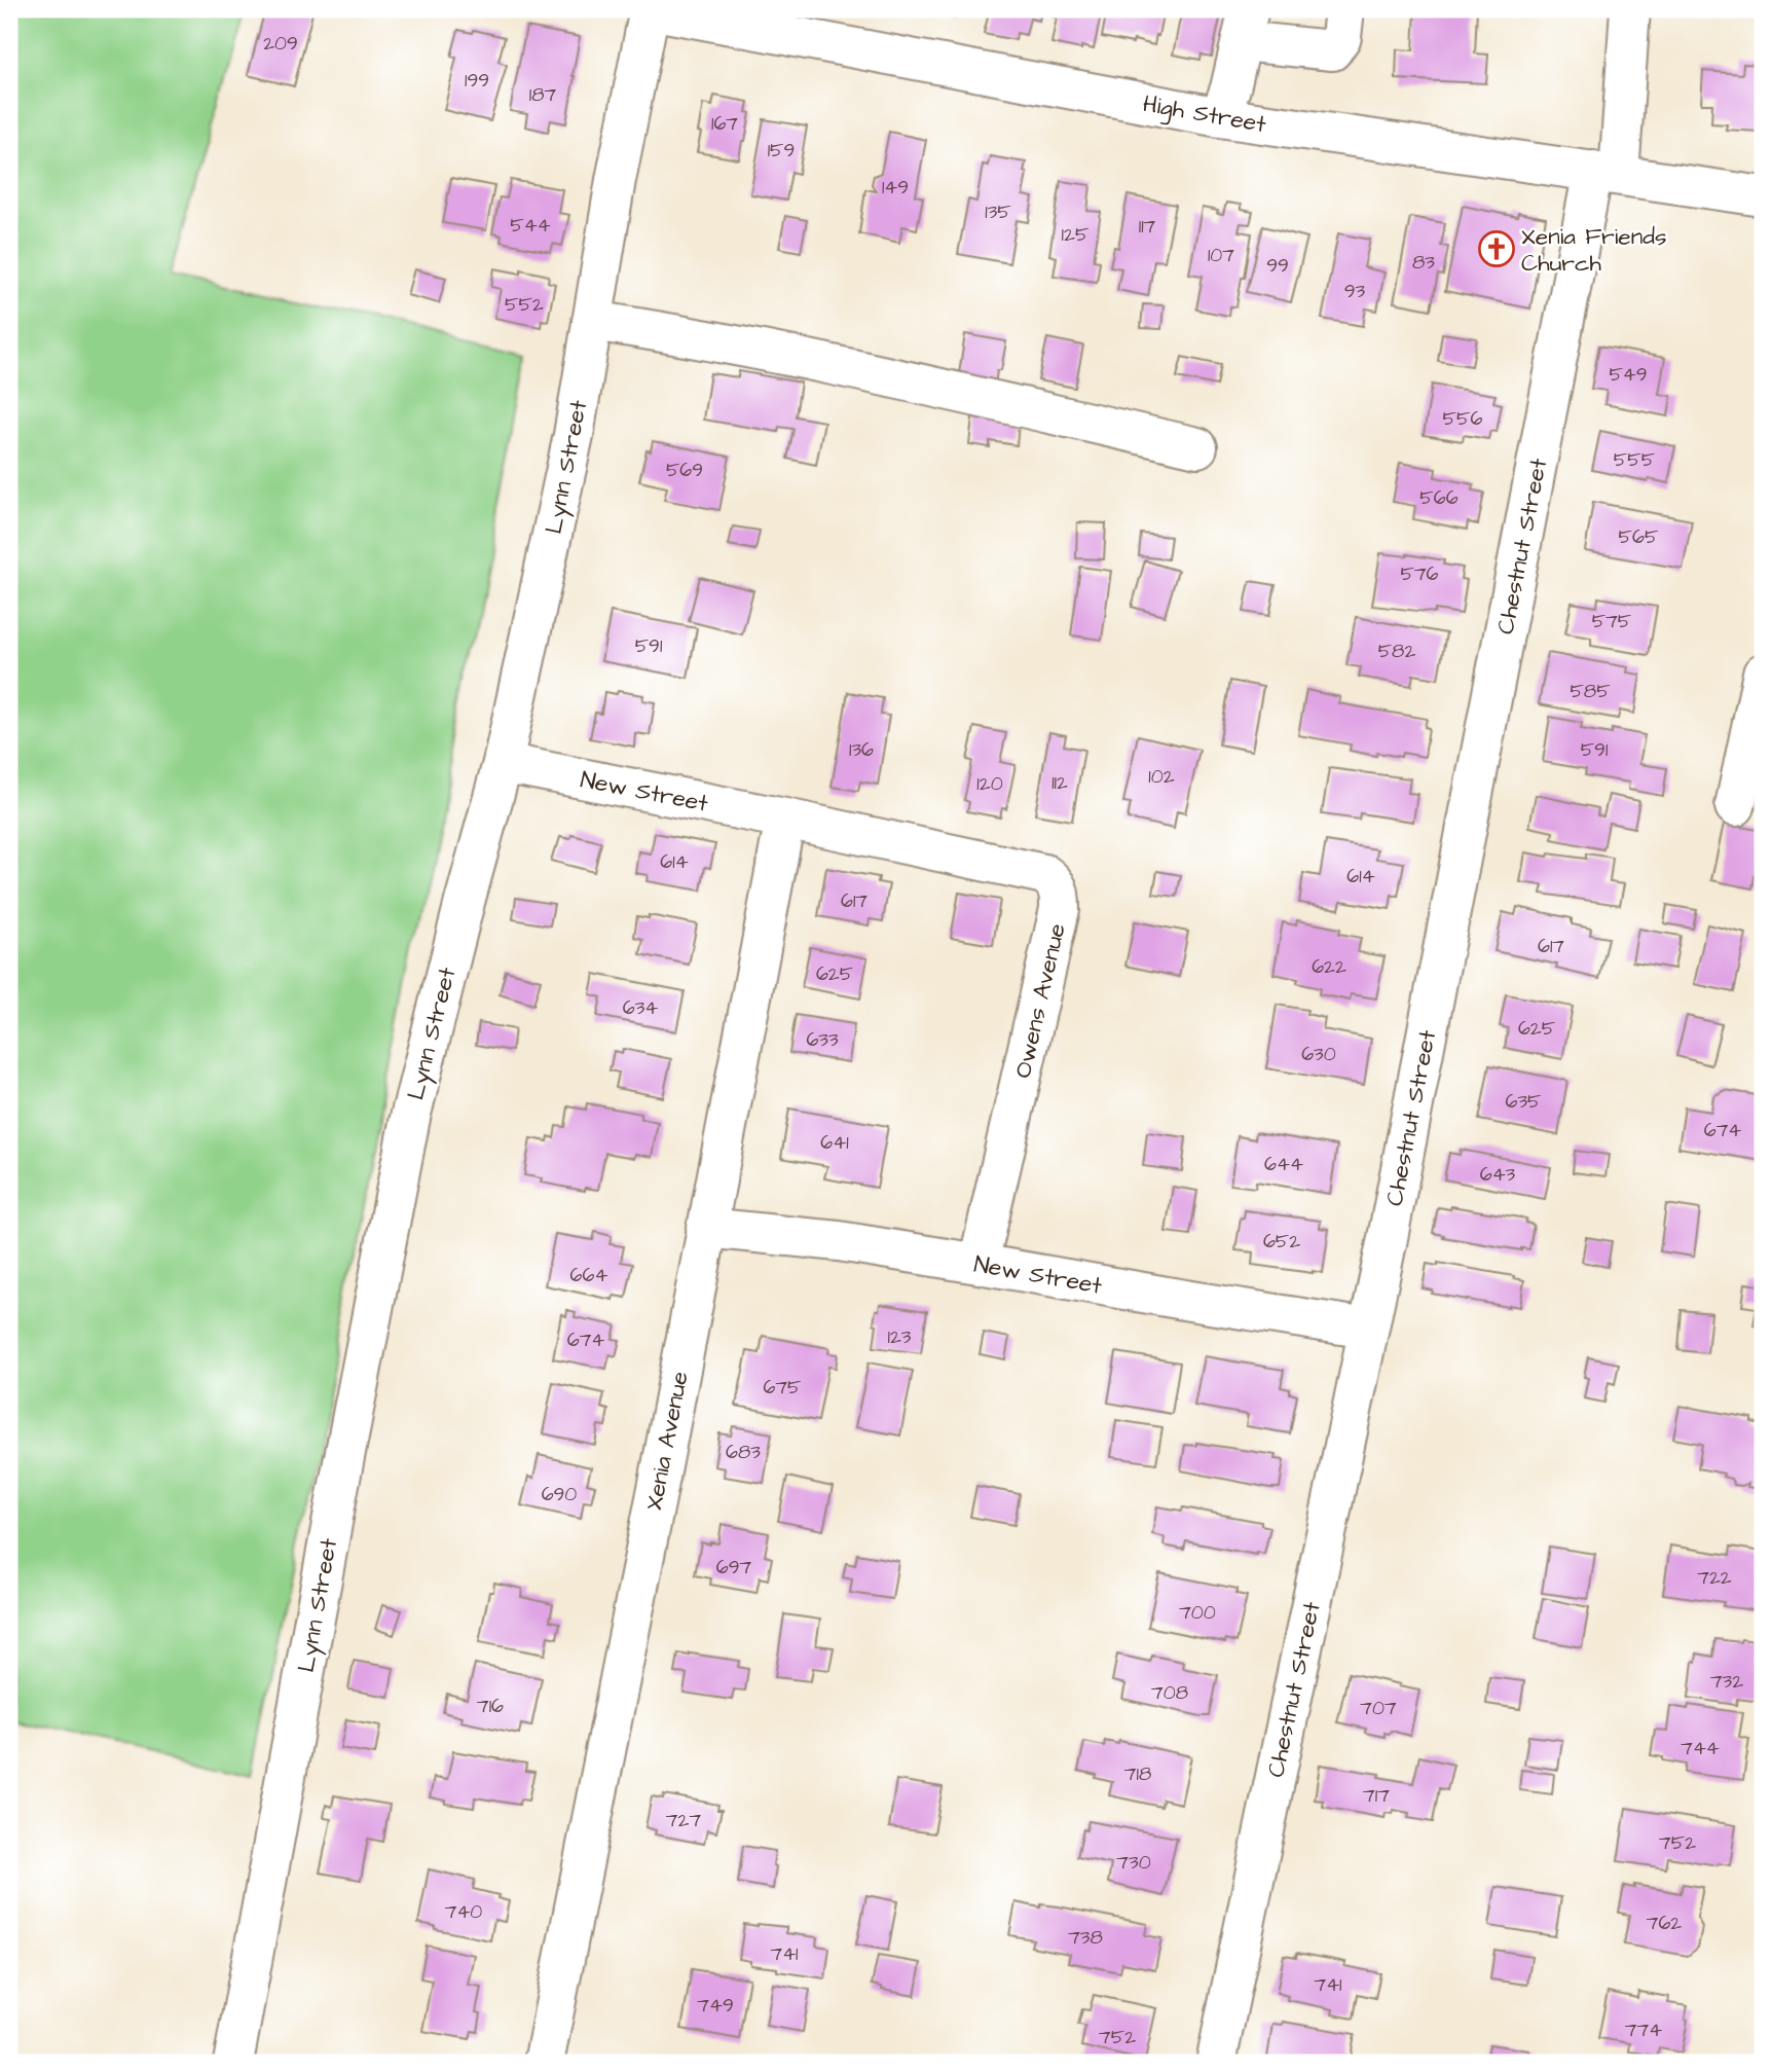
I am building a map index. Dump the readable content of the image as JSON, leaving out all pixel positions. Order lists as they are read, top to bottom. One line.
{"streets":{"street":["High Street","Lynn Street","Chestnut Street","New Street","Owens Avenue","Xenia Avenue"]},"crossings":[["High Street","Lynn Street"],["High Street","Chestnut Street"],["Lynn Street","New Street"],["Chestnut Street","New Street"],["New Street","Owens Avenue"],["New Street","Xenia Avenue"],["Owens Avenue","Xenia Avenue"]],"places":{"church":["Xenia Friends Church"]},"house_numbers":["209","199","187","167","159","149","135","544","117","125","107","83","99","93","552","549","556","555","569","566","565","576","575","591","582","585","136","591","102","112","120","614","614","617","617","622","625","634","625","633","630","635","674","641","644","643","652","664","123","674","675","683","690","697","722","700","732","708","716","707","744","718","717","727","752","730","740","762","738","741","741","749","774","752"]}
